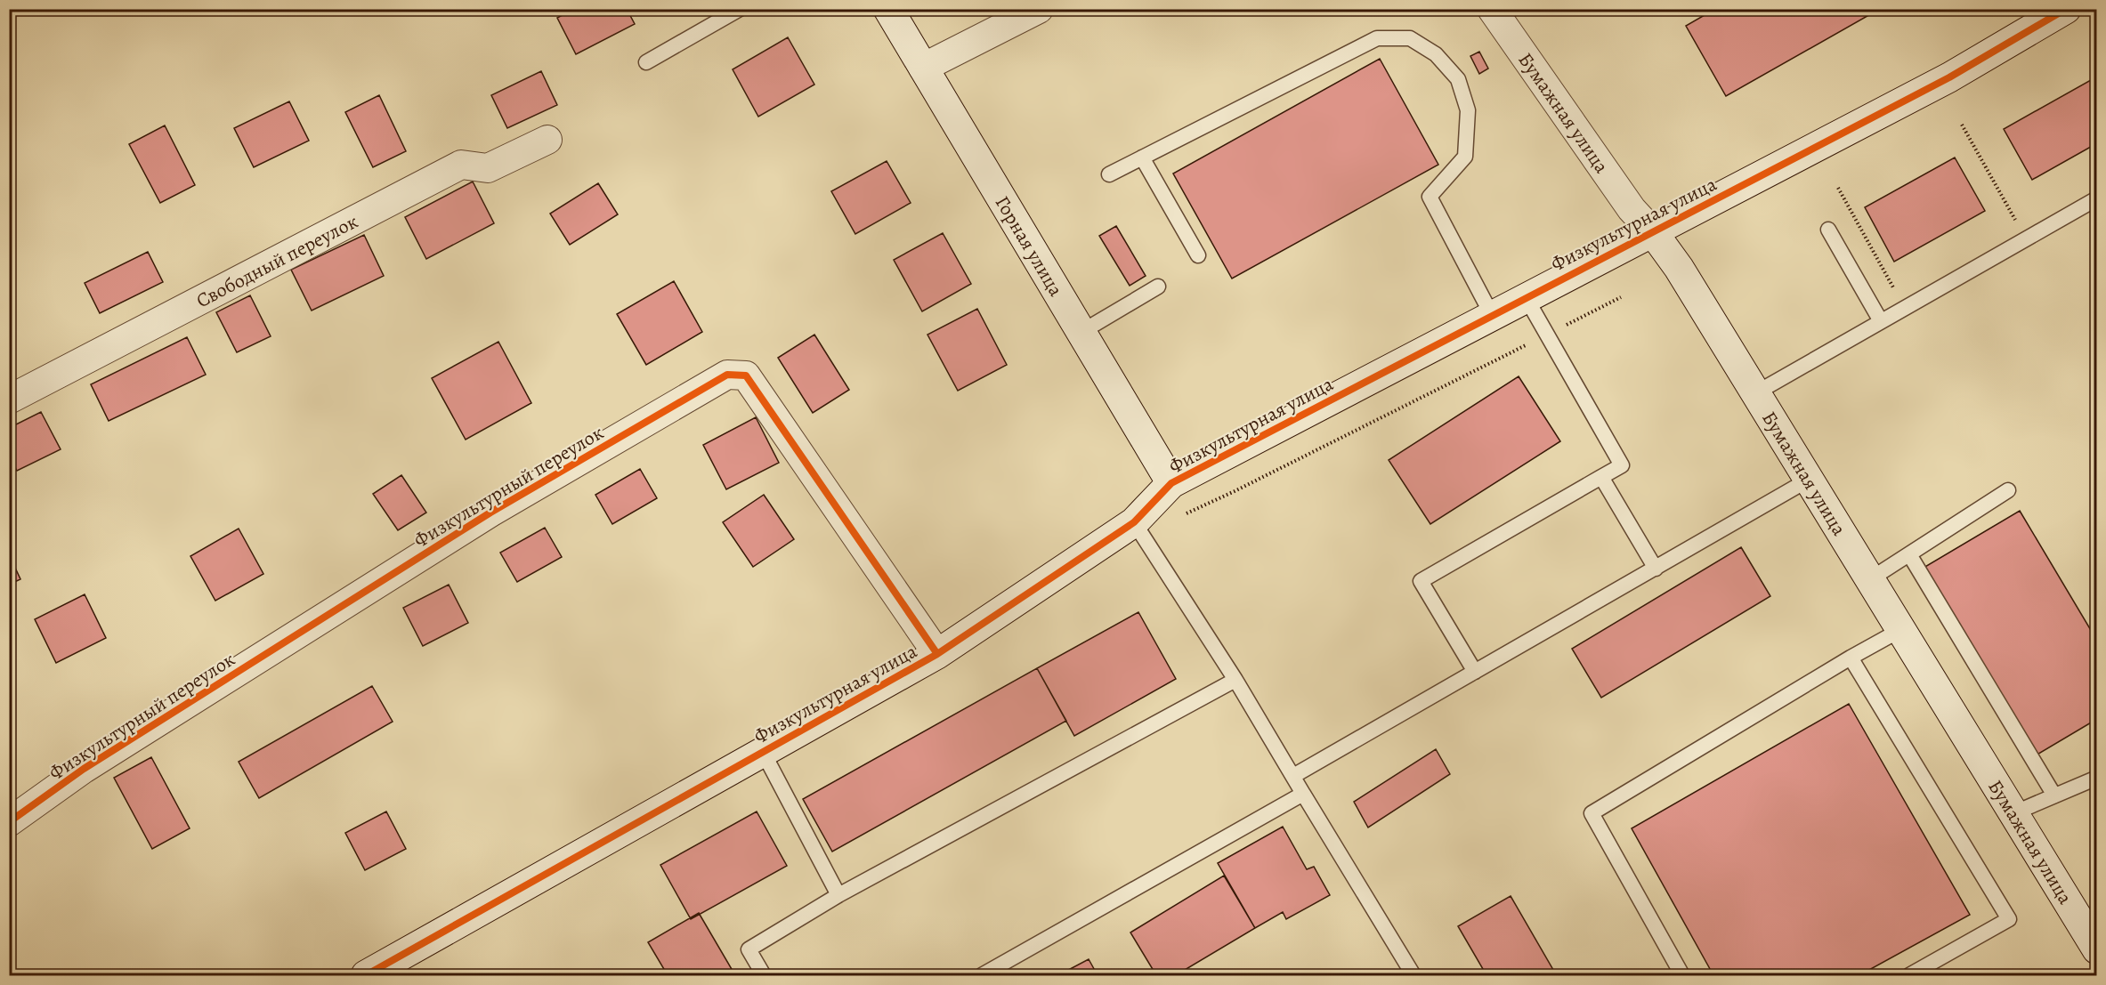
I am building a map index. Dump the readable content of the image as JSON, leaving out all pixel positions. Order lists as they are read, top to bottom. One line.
{"streets":{"street":["Бумажная улица","Физкультурная улица","Горная улица","Свободный переулок","Физкультурный переулок"]},"crossings":[["Бумажная улица","Физкультурная улица"],["Физкультурная улица","Горная улица"],["Физкультурная улица","Физкультурный переулок"]]}
